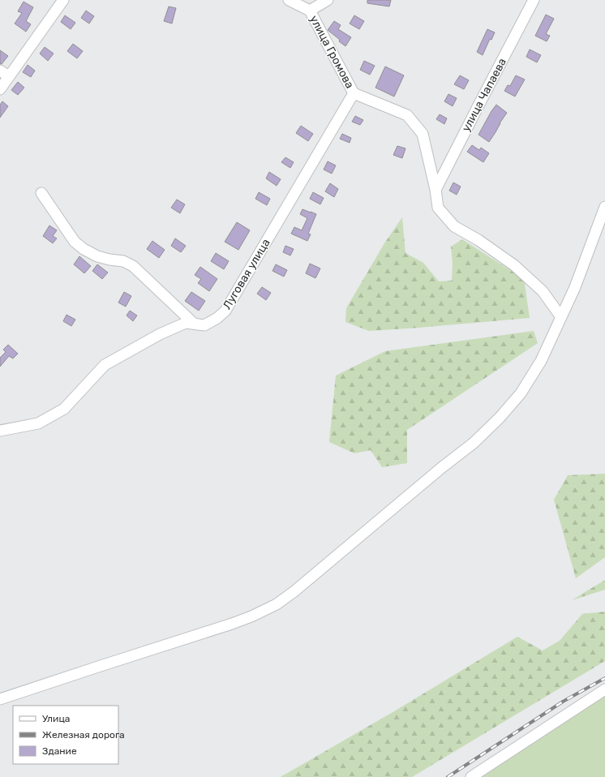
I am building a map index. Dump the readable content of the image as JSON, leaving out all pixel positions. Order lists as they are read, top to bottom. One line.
{"streets":{"street":["улица Громова","улица Чапаева","Луговая улица"]},"crossings":[["улица Громова","улица Чапаева"],["улица Громова","Луговая улица"]],"legend":["Улица","Железная дорога","Здание"]}
